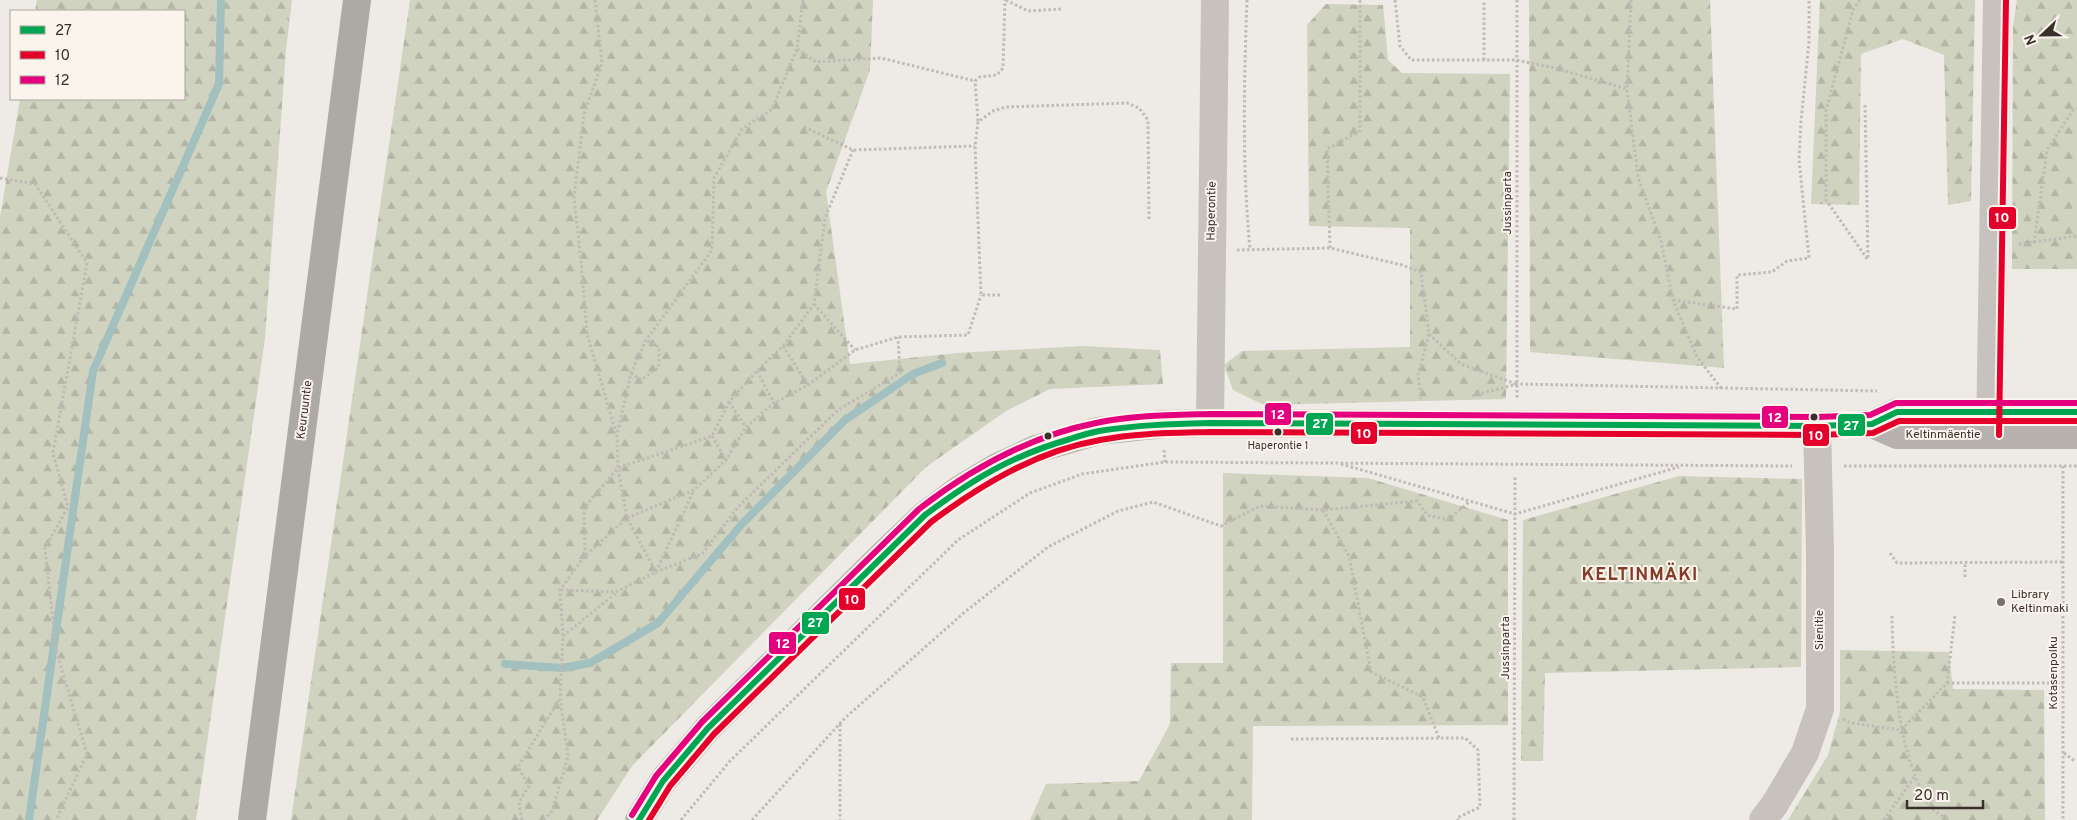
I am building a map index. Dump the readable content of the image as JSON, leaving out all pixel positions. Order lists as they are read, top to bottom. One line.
{"streets":{"highway":["Keuruuntie"],"main road":["Keltinmäentie"],"street":["Haperontie","Sienitie"],"path":["Jussinparta","Kotasenpolku"]},"crossings":[["Haperontie","Keltinmäentie"],["Keltinmäentie","Sienitie"]],"districts":["KELTINMÄKI"],"places":["Haperontie 1","Library Keltinmaki"],"lines":["transit line 10","transit line 12","transit line 27"],"legend":["27","10","12"],"scale_bar":"20 m","north":"left"}
